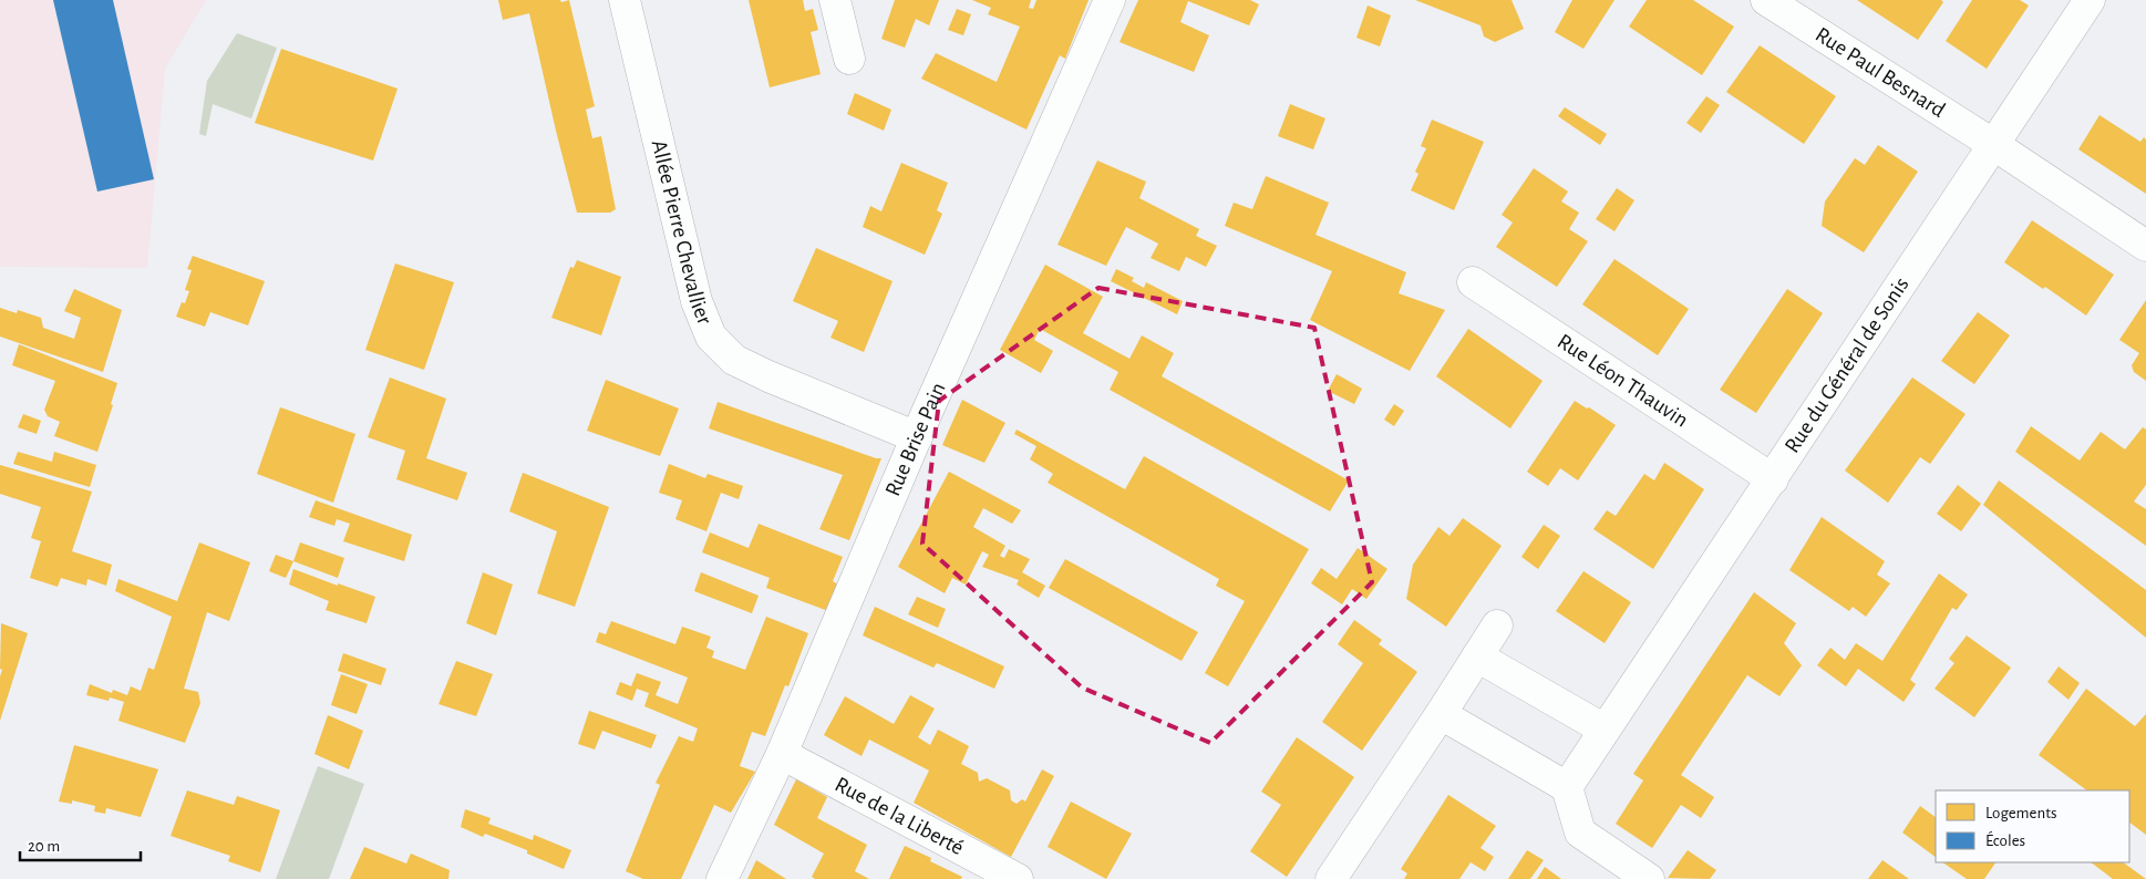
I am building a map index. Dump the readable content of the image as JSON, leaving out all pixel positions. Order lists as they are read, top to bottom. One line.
{"streets":{"street":["Rue Paul Besnard","Allée Pierre Chevallier","Rue du Général de Sonis","Rue Léon Thauvin","Rue Brise Pain","Rue de la Liberté"]},"crossings":[["Rue Paul Besnard","Rue du Général de Sonis"],["Allée Pierre Chevallier","Rue Brise Pain"],["Rue du Général de Sonis","Rue Léon Thauvin"],["Rue Brise Pain","Rue de la Liberté"]],"legend":["Logements","Écoles"],"scale_bar":"20 m"}
